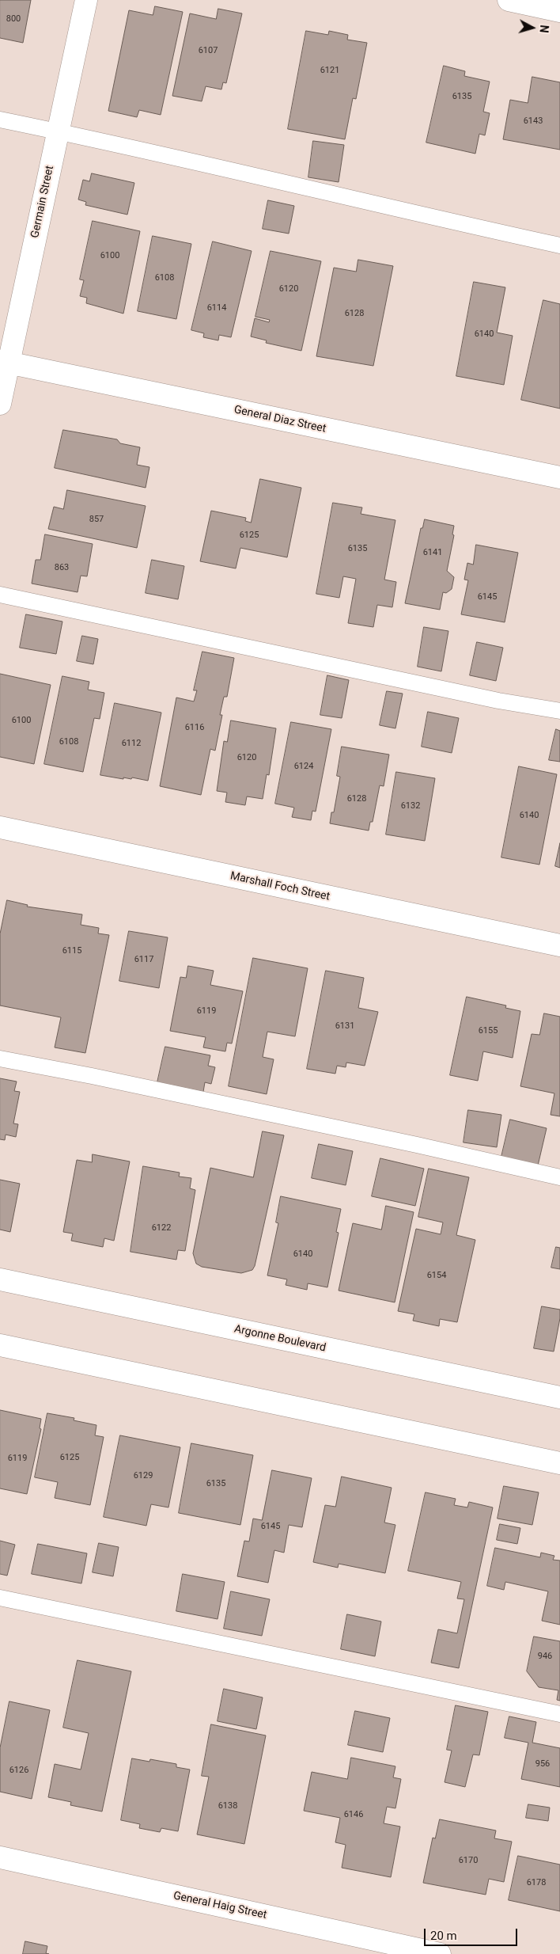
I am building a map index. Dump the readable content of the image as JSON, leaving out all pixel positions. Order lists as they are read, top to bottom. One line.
{"streets":{"street":["Germain Street","General Diaz Street","Marshall Foch Street","Argonne Boulevard","General Haig Street"]},"crossings":[["Germain Street","General Diaz Street"]],"house_numbers":["800","6107","6121","6135","6143","6100","6108","6120","6114","6128","6140","857","6125","6135","6141","863","6145","6100","6116","6108","6112","6120","6124","6128","6132","6140","6115","6117","6119","6131","6155","6122","6140","6154","6125","6119","6129","6135","6145","946","956","6126","6138","6146","6170","6178"],"scale_bar":"20 m","north":"right"}
